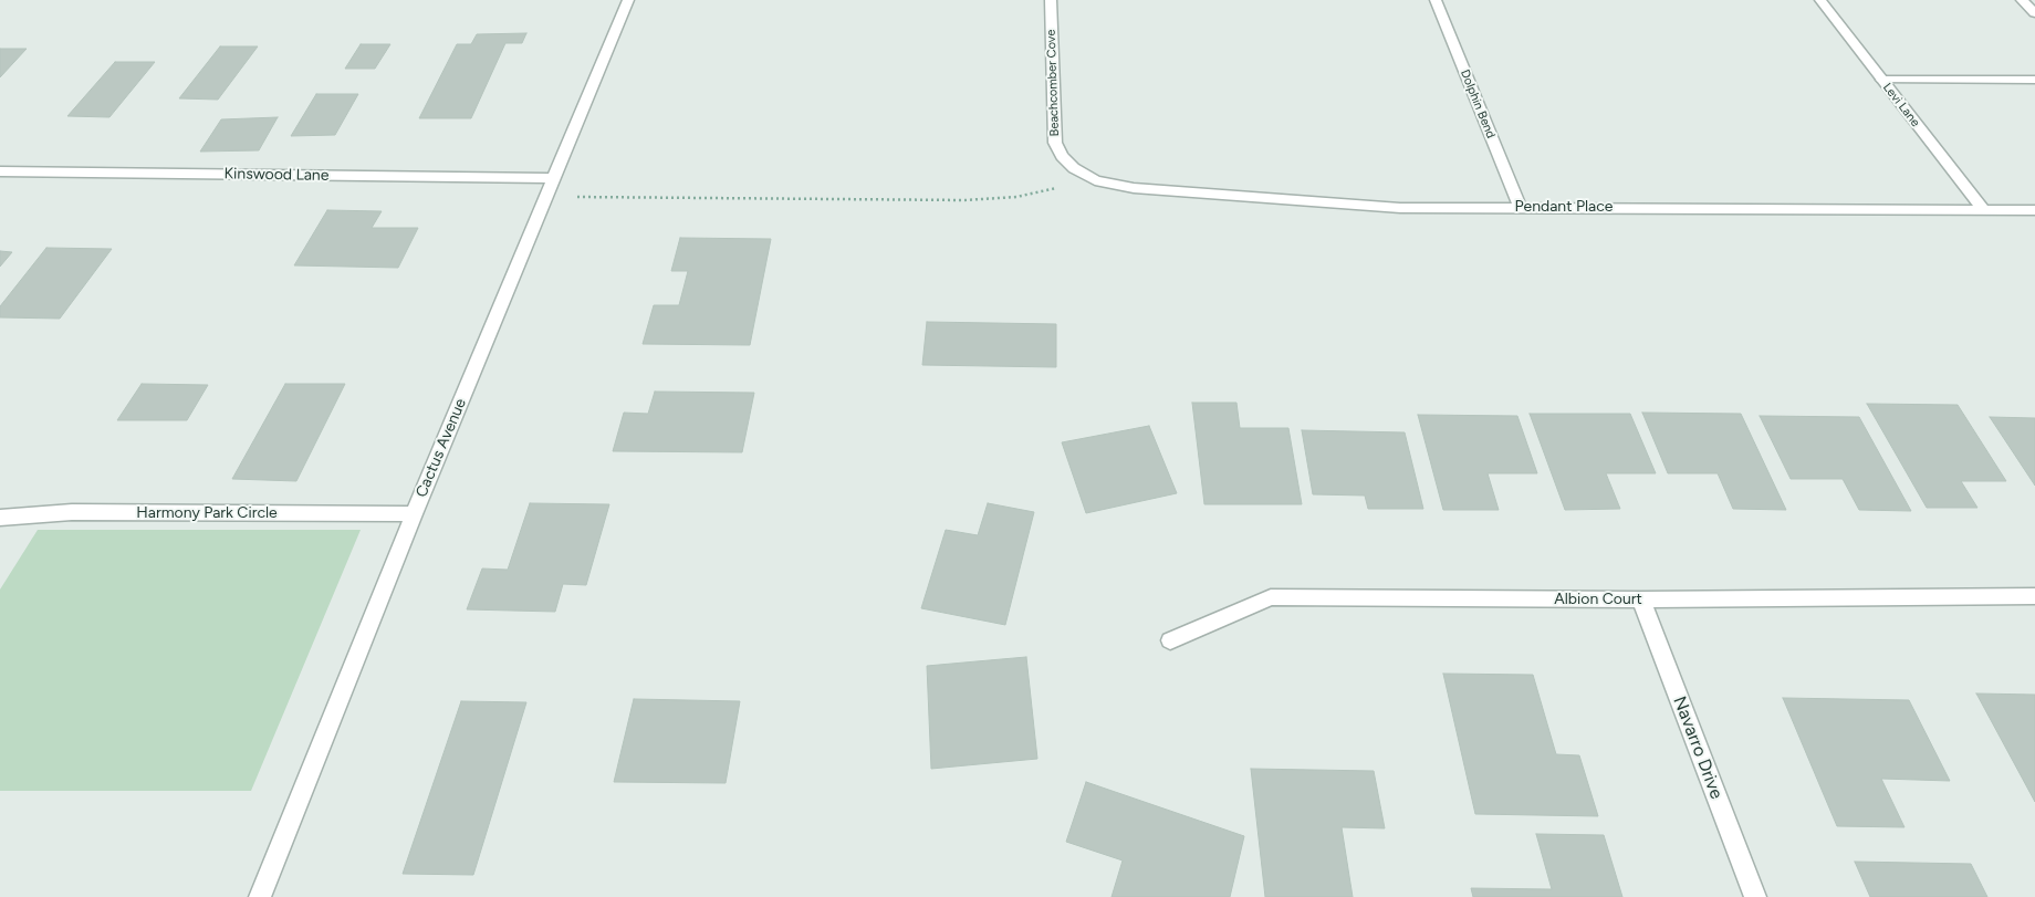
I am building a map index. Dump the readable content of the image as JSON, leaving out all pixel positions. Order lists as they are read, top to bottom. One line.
{"streets":{"street":["Beachcomber Cove","Dolphin Bend","Levi Lane","Kinswood Lane","Pendant Place","Cactus Avenue","Harmony Park Circle","Albion Court","Navarro Drive"]},"crossings":[["Beachcomber Cove","Pendant Place"],["Dolphin Bend","Pendant Place"],["Levi Lane","Pendant Place"],["Kinswood Lane","Cactus Avenue"],["Cactus Avenue","Harmony Park Circle"],["Albion Court","Navarro Drive"]]}
